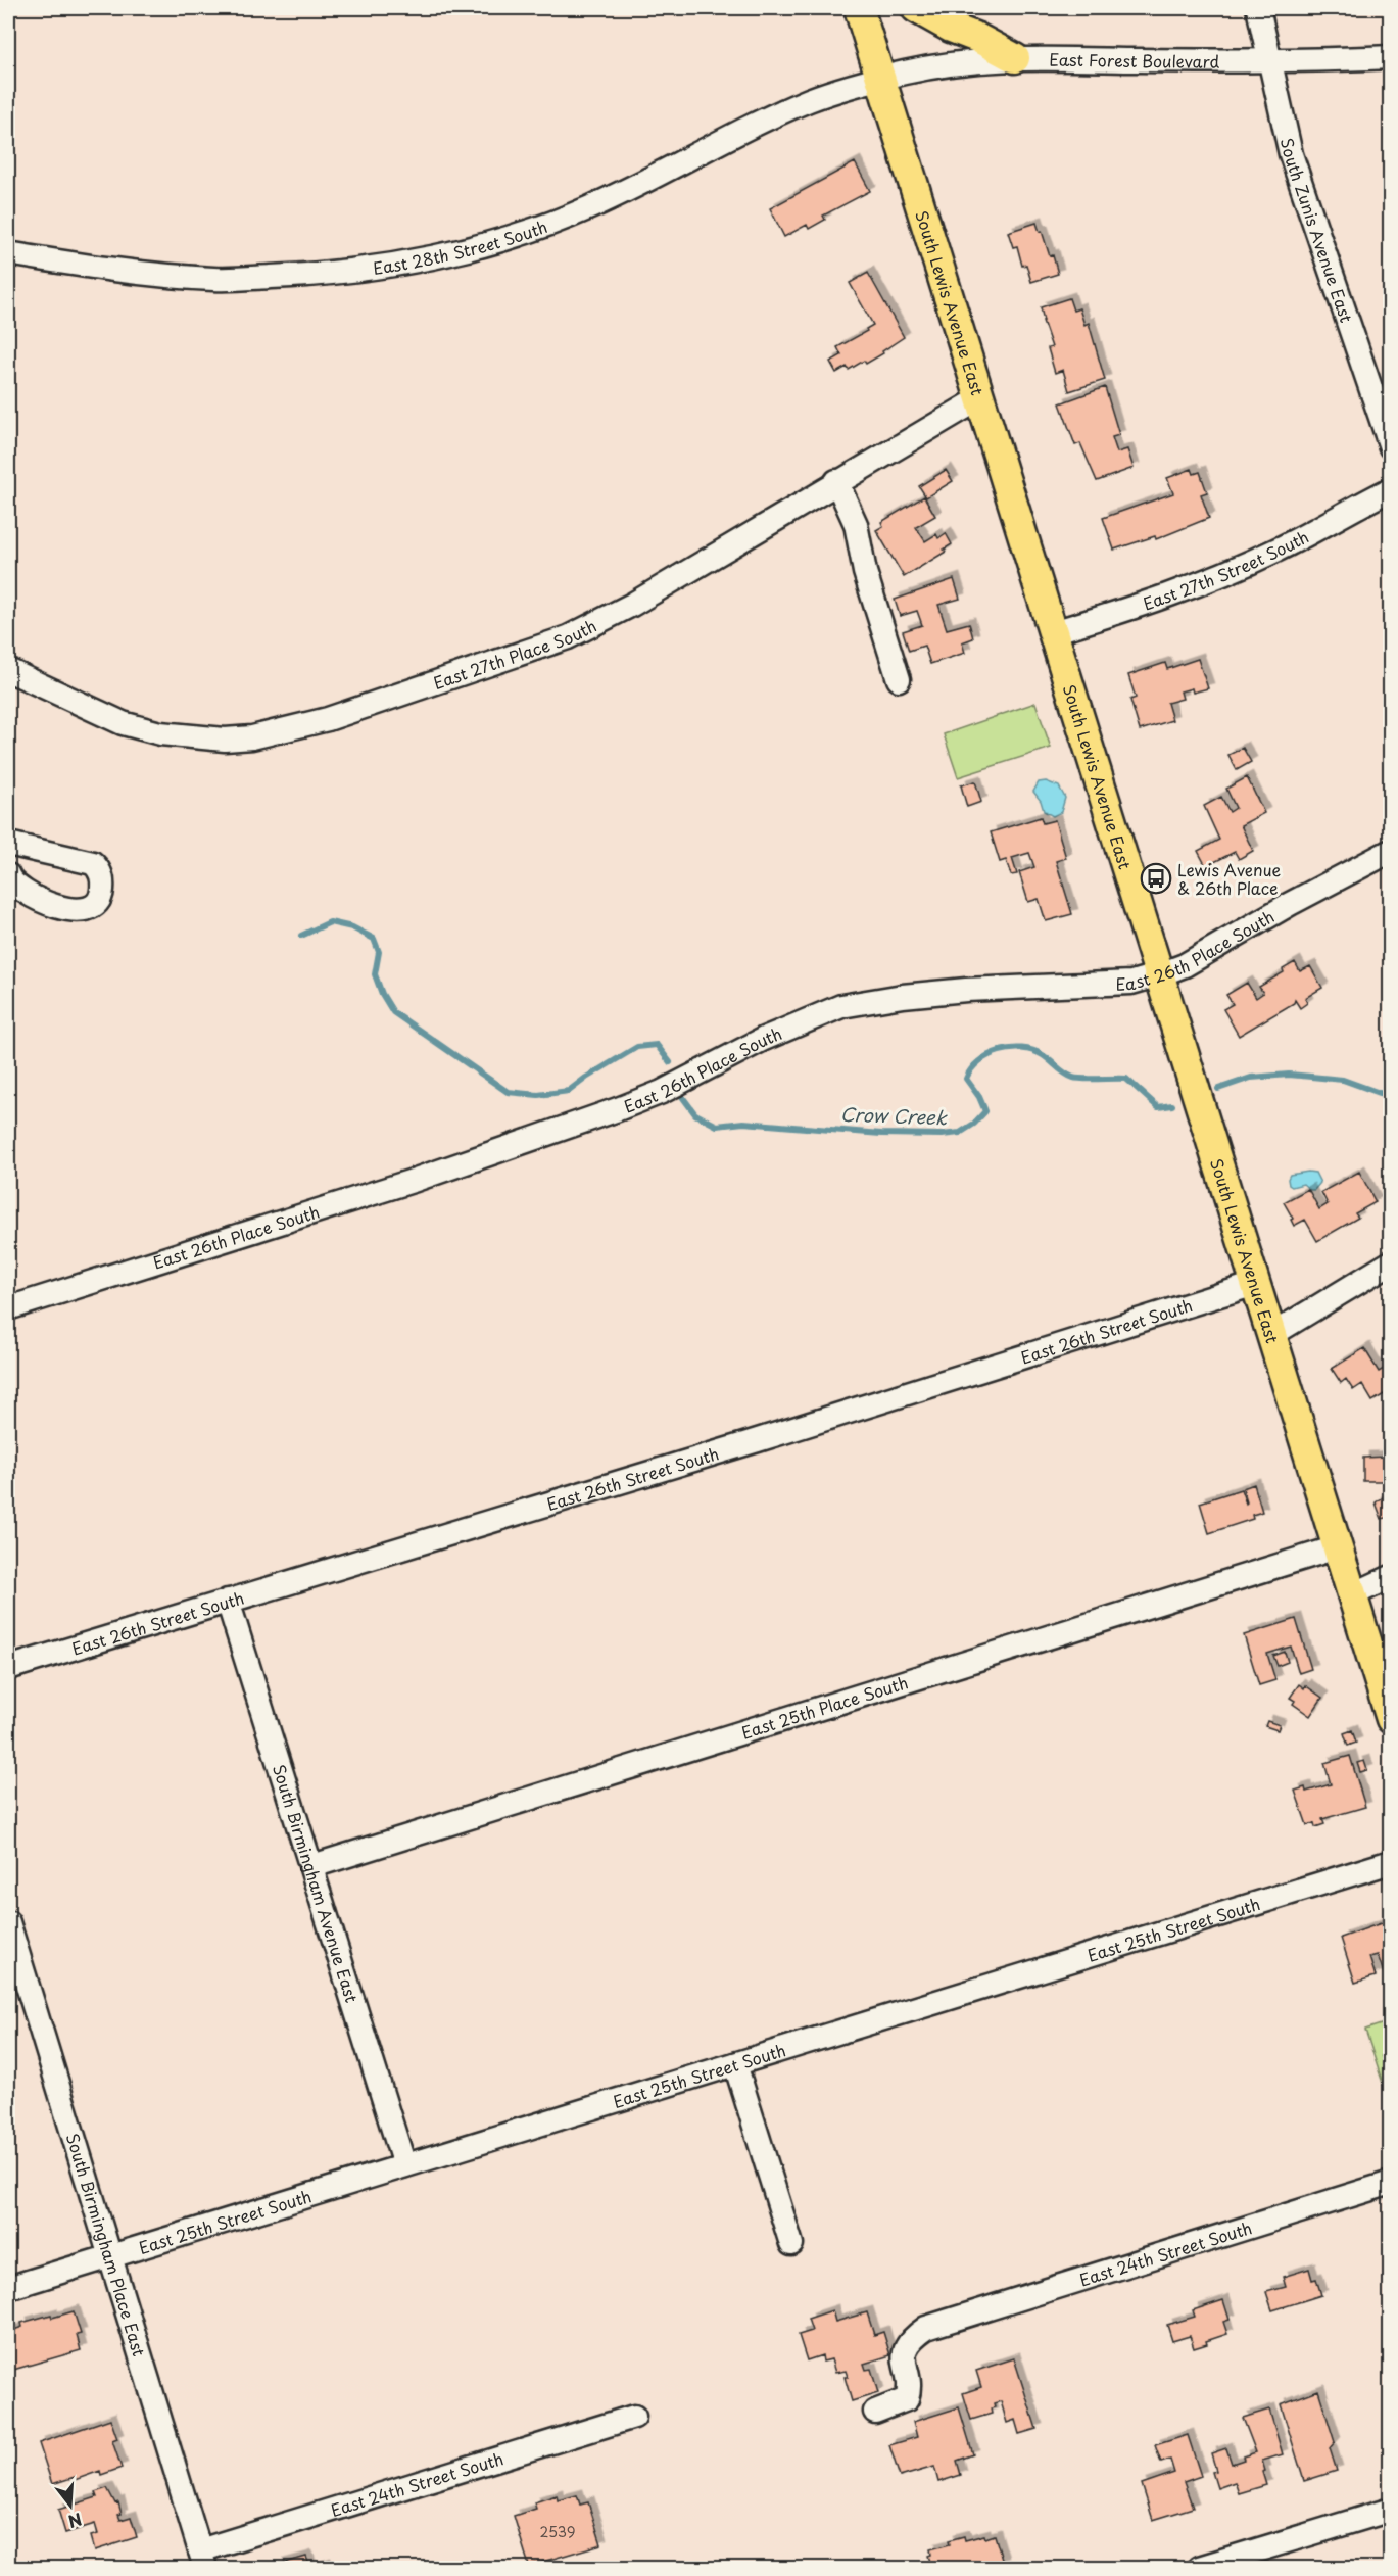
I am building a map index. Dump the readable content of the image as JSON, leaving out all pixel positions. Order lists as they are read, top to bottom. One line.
{"streets":{"main road":["South Lewis Avenue East"],"street":["East Forest Boulevard","South Zunis Avenue East","East 28th Street South","East 27th Street South","East 27th Place South","East 26th Place South","East 26th Street South","East 25th Place South","South Birmingham Avenue East","East 25th Street South","South Birmingham Place East","East 24th Street South"]},"crossings":[["East Forest Boulevard","South Zunis Avenue East"],["East Forest Boulevard","East 28th Street South"],["East Forest Boulevard","South Lewis Avenue East"],["East 28th Street South","South Lewis Avenue East"],["South Lewis Avenue East","East 27th Street South"],["South Lewis Avenue East","East 27th Place South"],["South Lewis Avenue East","East 26th Place South"],["South Lewis Avenue East","East 26th Street South"],["South Lewis Avenue East","East 25th Place South"],["East 26th Street South","South Birmingham Avenue East"],["East 25th Place South","South Birmingham Avenue East"],["South Birmingham Avenue East","East 25th Street South"],["East 25th Street South","South Birmingham Place East"],["South Birmingham Place East","East 24th Street South"]],"water":["Crow Creek"],"places":{"bus stop":["Lewis Avenue & 26th Place"]},"house_numbers":["2539"],"north":"bottom"}
